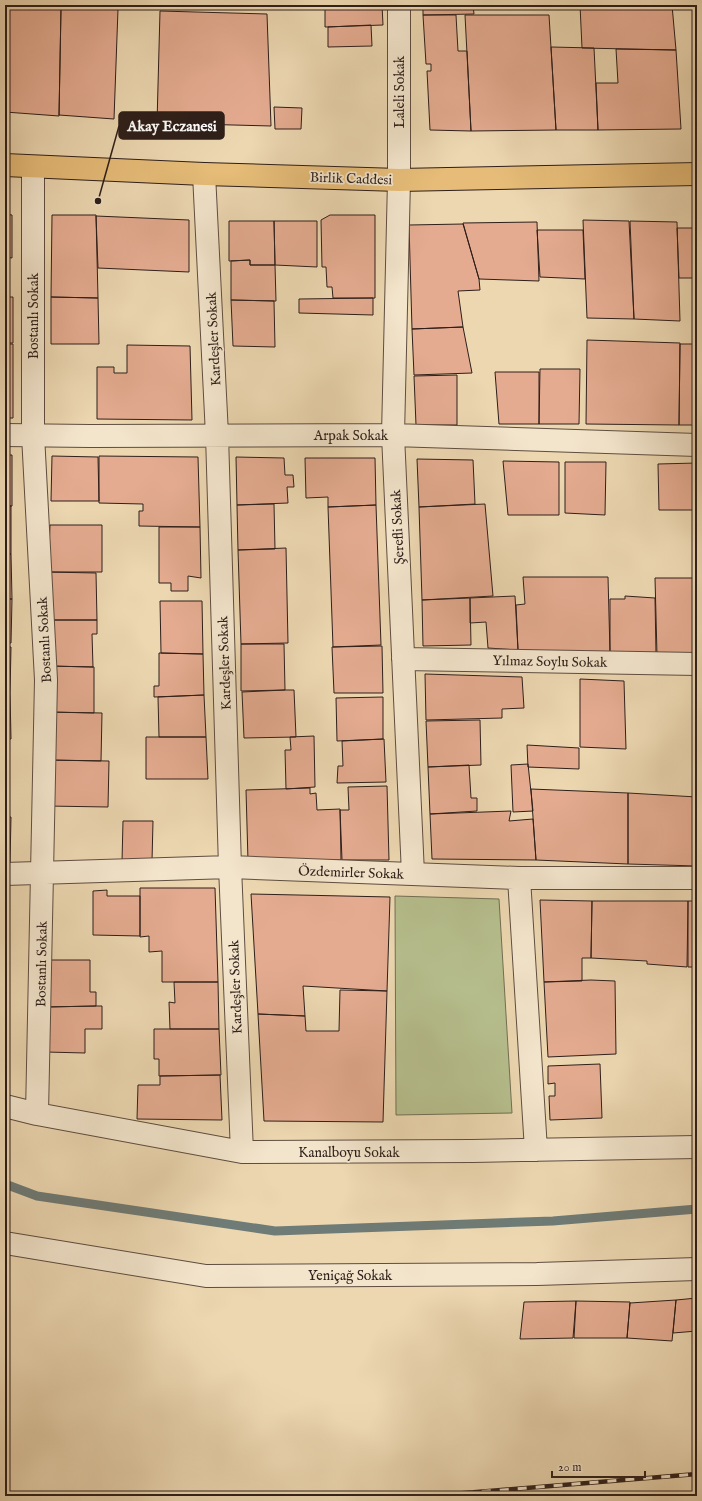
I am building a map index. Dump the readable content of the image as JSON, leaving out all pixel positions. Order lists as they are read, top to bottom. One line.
{"streets":{"main road":["Birlik Caddesi"],"street":["Laleli Sokak","Bostanlı Sokak","Kardeşler Sokak","Arpak Sokak","Şerefli Sokak","Yılmaz Soylu Sokak","Özdemirler Sokak","Kanalboyu Sokak","Yeniçağ Sokak"]},"crossings":[["Laleli Sokak","Birlik Caddesi"],["Laleli Sokak","Şerefli Sokak"],["Birlik Caddesi","Bostanlı Sokak"],["Birlik Caddesi","Kardeşler Sokak"],["Birlik Caddesi","Şerefli Sokak"],["Bostanlı Sokak","Arpak Sokak"],["Bostanlı Sokak","Özdemirler Sokak"],["Bostanlı Sokak","Kanalboyu Sokak"],["Kardeşler Sokak","Arpak Sokak"],["Kardeşler Sokak","Özdemirler Sokak"],["Kardeşler Sokak","Kanalboyu Sokak"],["Arpak Sokak","Şerefli Sokak"],["Şerefli Sokak","Yılmaz Soylu Sokak"],["Şerefli Sokak","Özdemirler Sokak"]],"places":["Akay Eczanesi"],"scale_bar":"20 m"}
